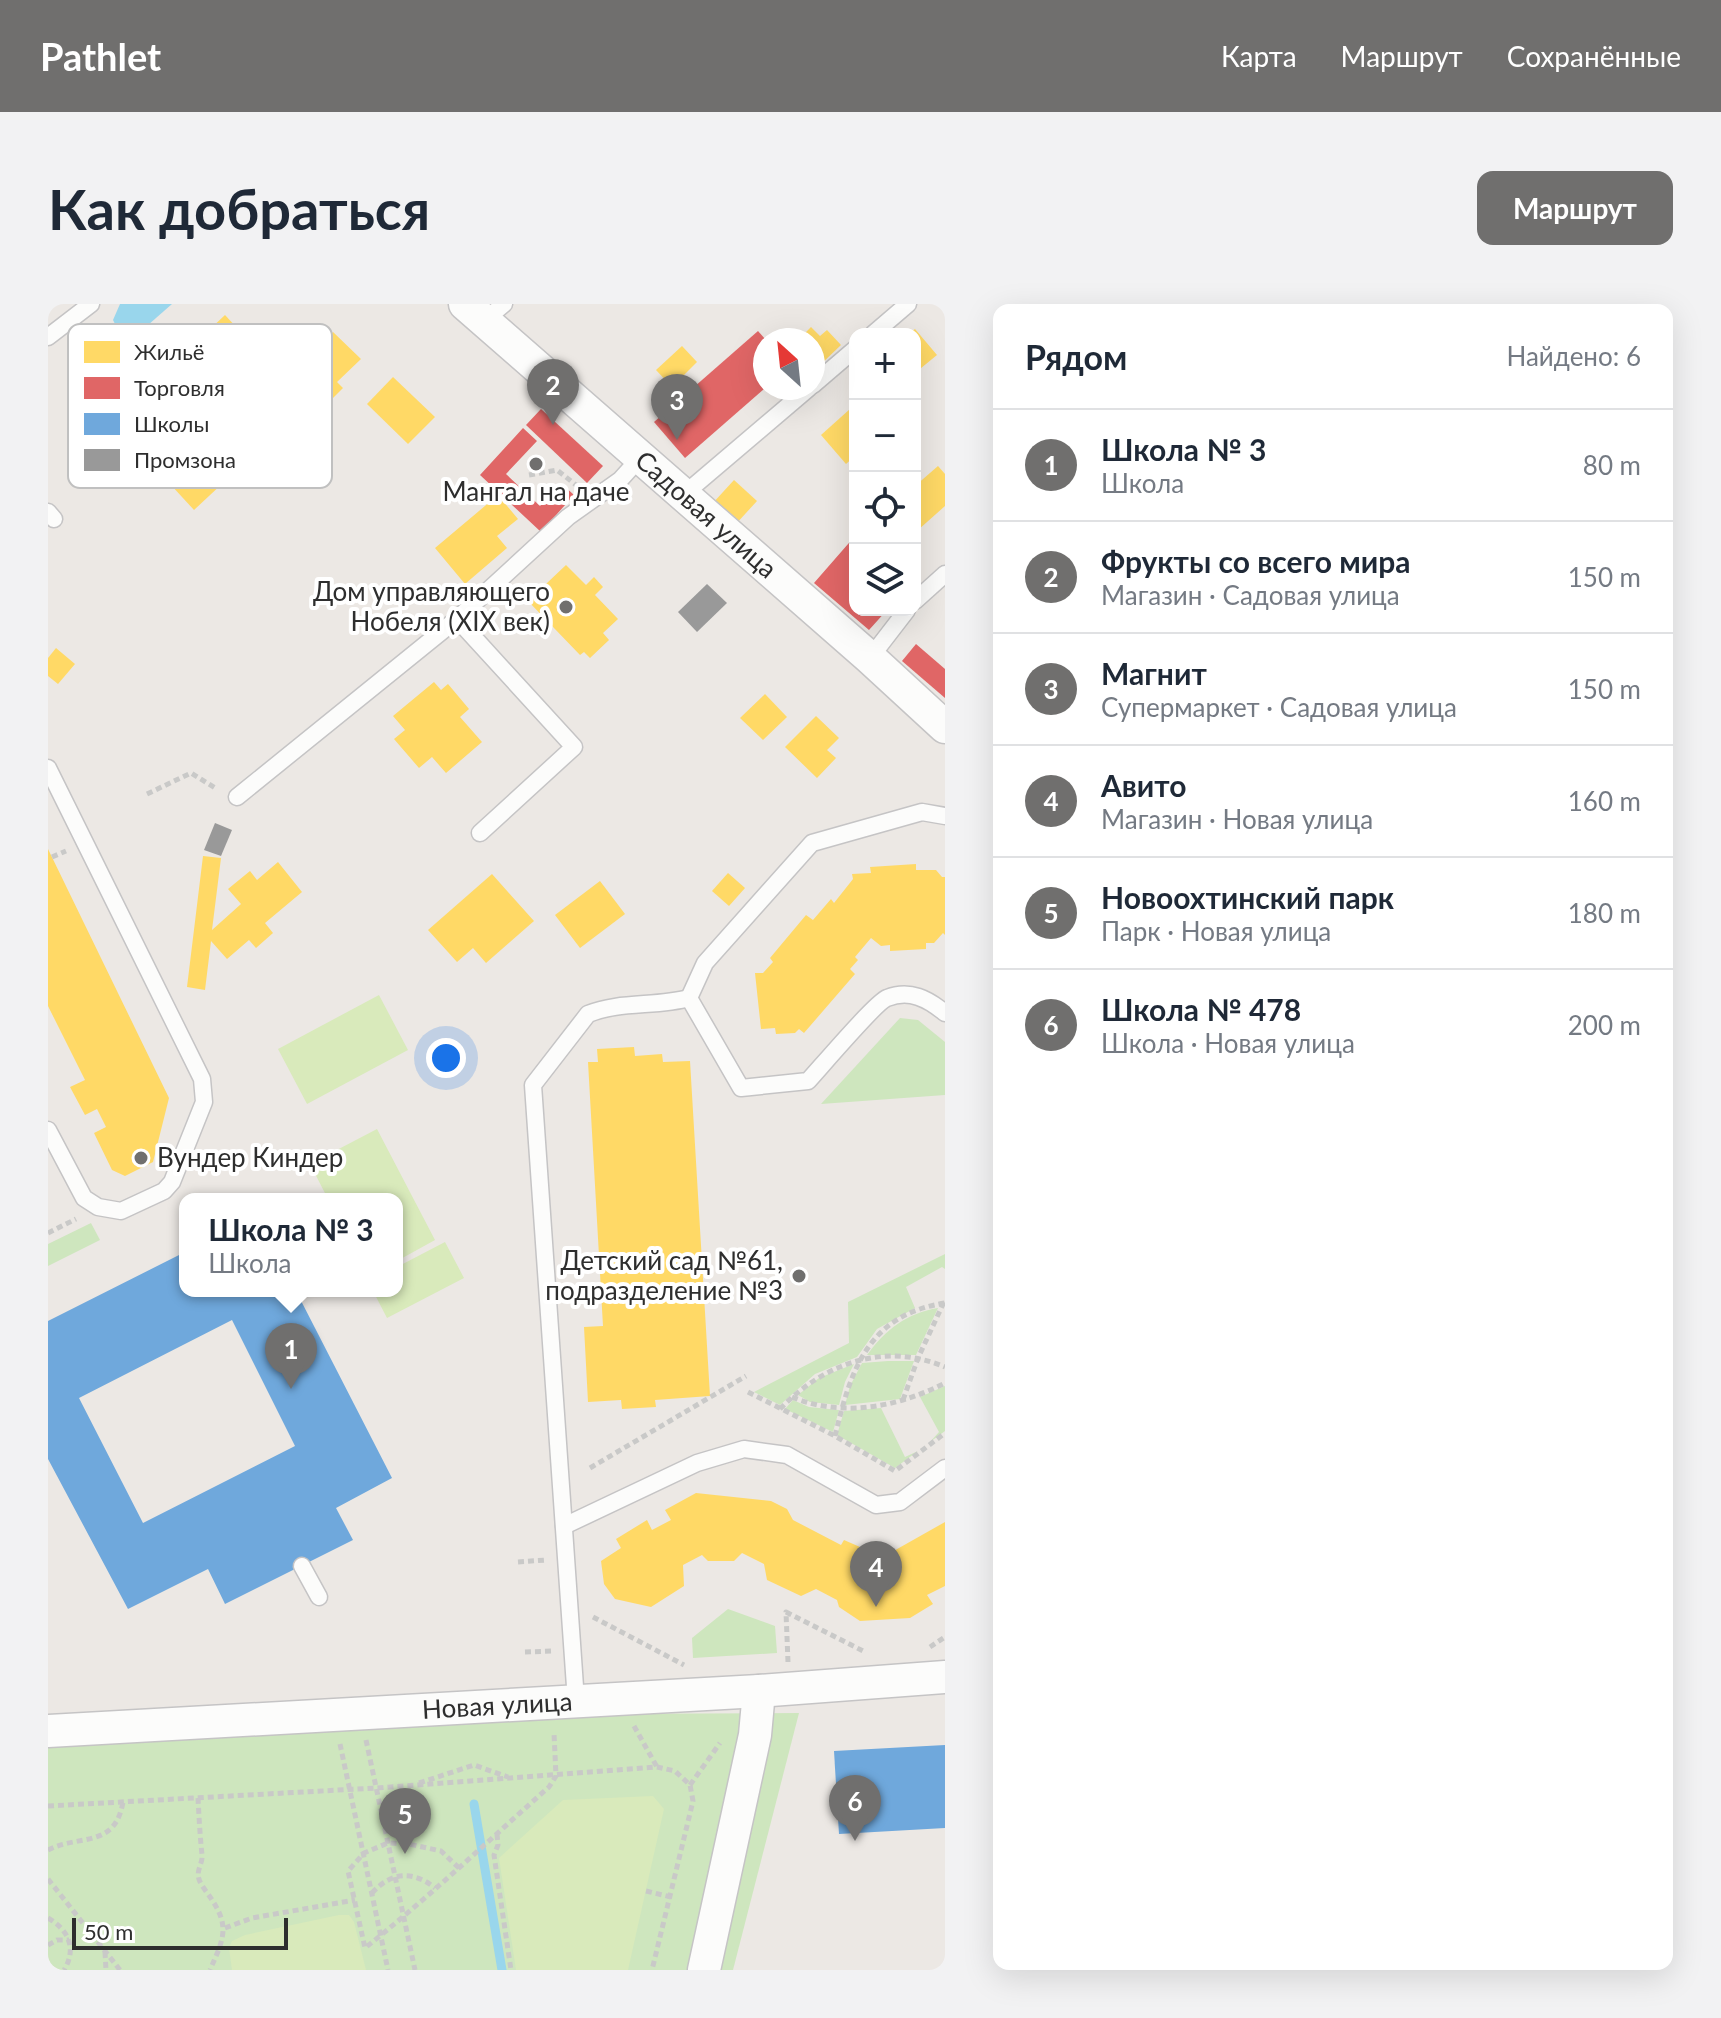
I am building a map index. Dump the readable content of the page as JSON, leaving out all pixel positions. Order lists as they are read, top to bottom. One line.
{"streets":{"street":["Садовая улица","Новая улица"]},"places":["Мангал на даче","Дом управляющего Нобеля (XIX век)","Вундер Киндер","Детский сад №61, подразделение №3"],"legend":["Жильё","Торговля","Школы","Промзона"],"scale_bar":"50 m","north":"top left","page":{"header":"Pathlet","nav":["Карта","Маршрут","Сохранённые"],"buttons":"Маршрут","title":"Как добраться","heading":["Рядом","Найдено: 6"],"map_buttons":["+","−"],"pins":["2","3","1","4","6","5"],"list":[{"mark":"1","name":"Школа № 3","note":"Школа","value":"80 m"},{"mark":"2","name":"Фрукты со всего мира","note":"Магазин · Садовая улица","value":"150 m"},{"mark":"3","name":"Магнит","note":"Супермаркет · Садовая улица","value":"150 m"},{"mark":"4","name":"Авито","note":"Магазин · Новая улица","value":"160 m"},{"mark":"5","name":"Новоохтинский парк","note":"Парк · Новая улица","value":"180 m"},{"mark":"6","name":"Школа № 478","note":"Школа · Новая улица","value":"200 m"}],"popup":["Школа № 3","Школа"],"scale":"50 m"}}
